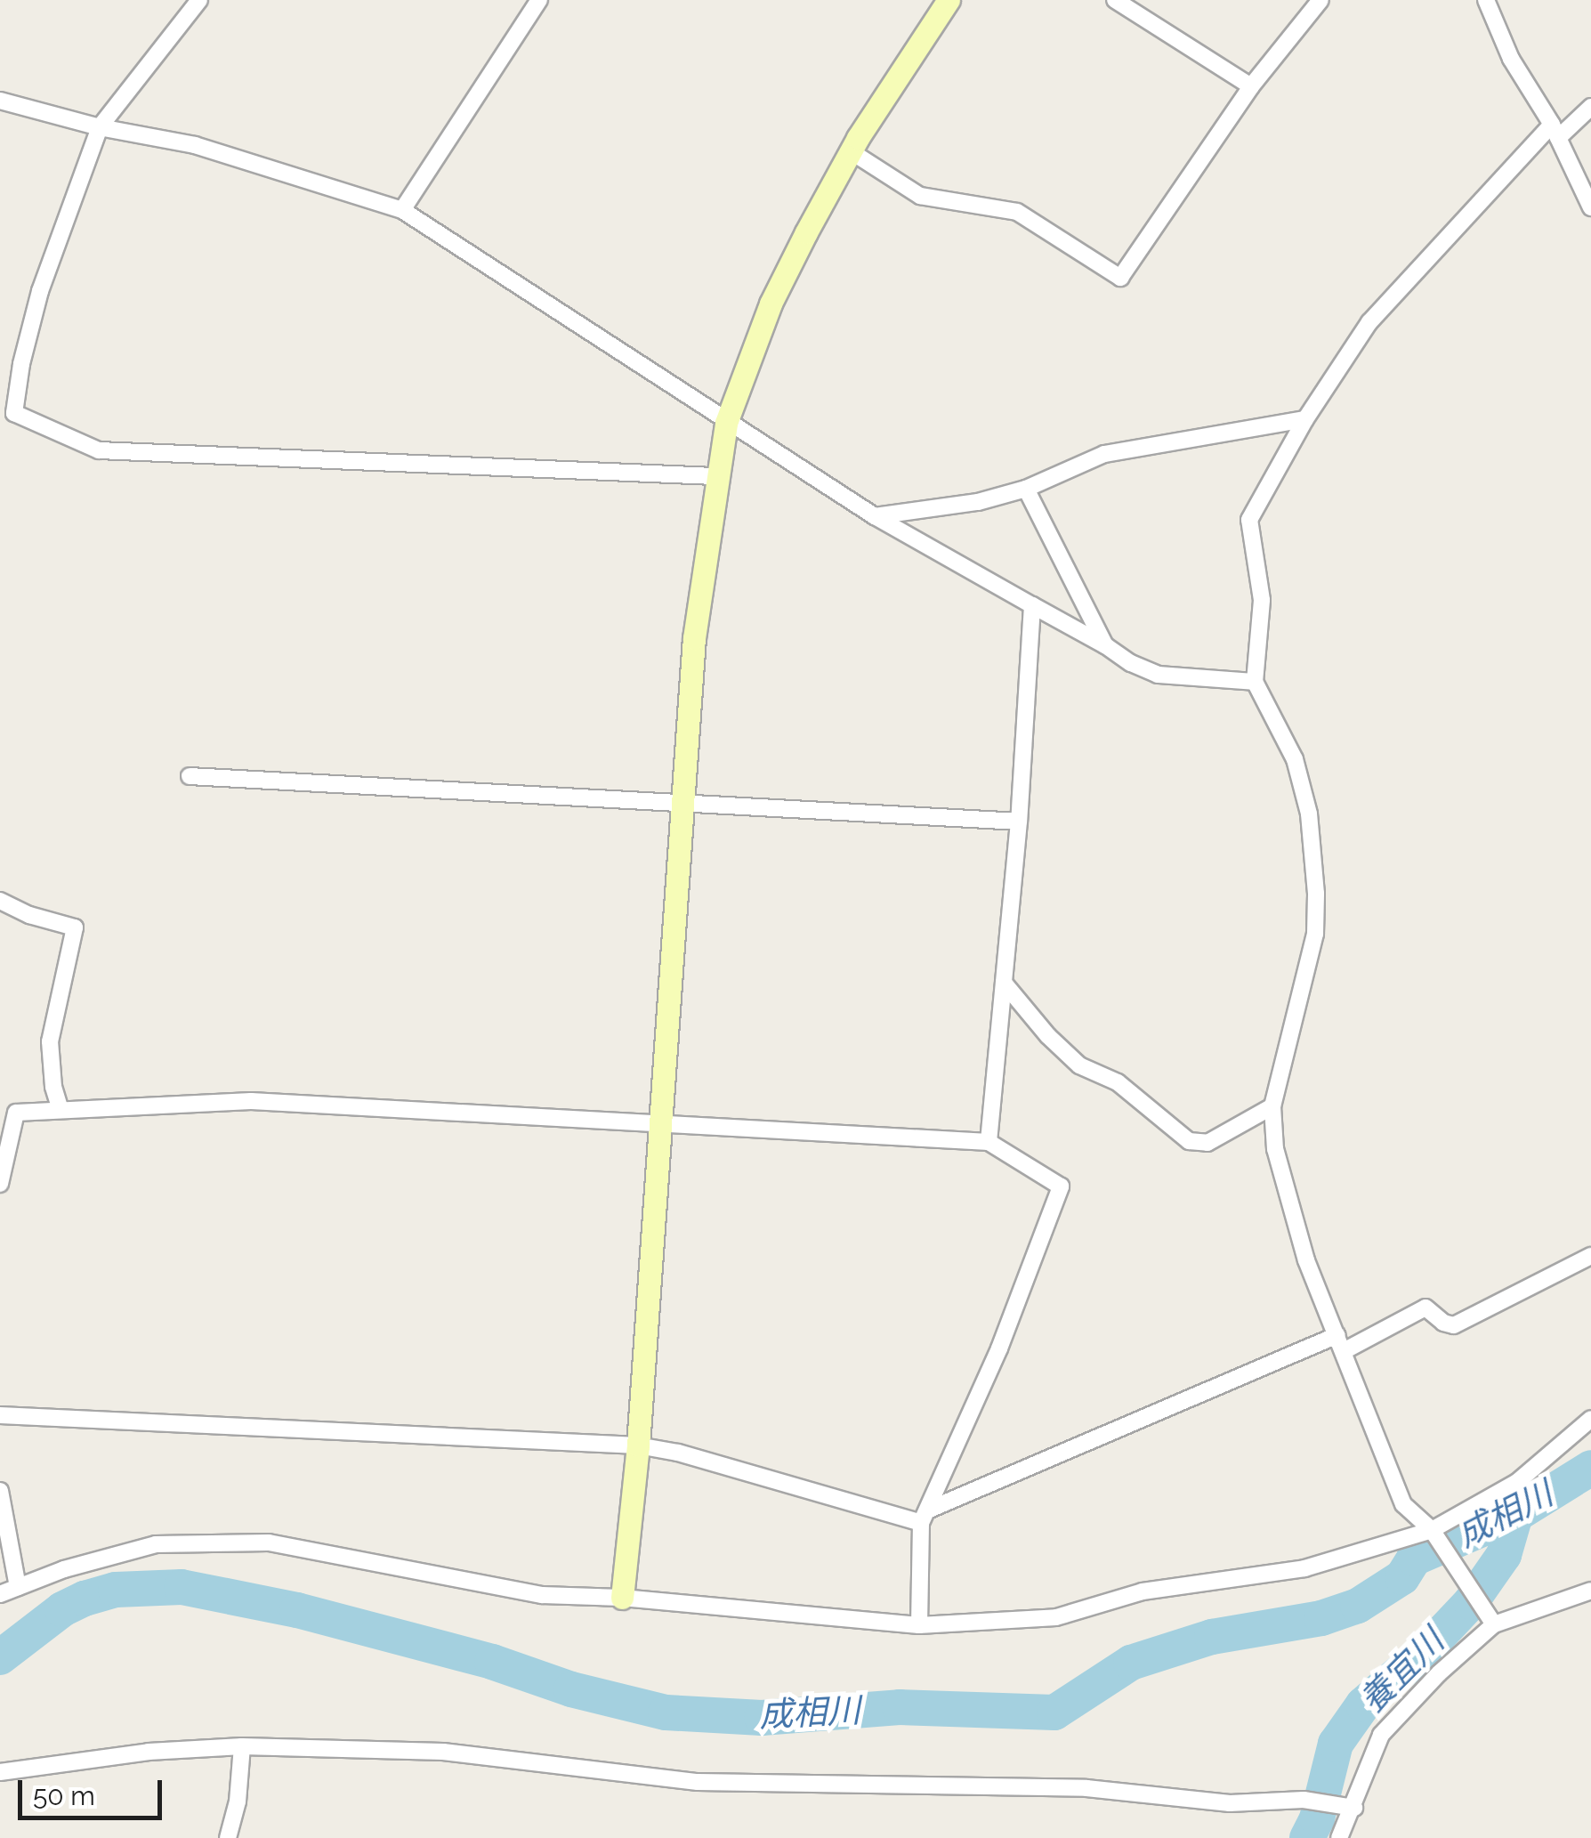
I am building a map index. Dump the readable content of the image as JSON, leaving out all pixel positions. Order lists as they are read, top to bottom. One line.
{"water":["成相川","養宜川"],"scale_bar":"50 m"}
